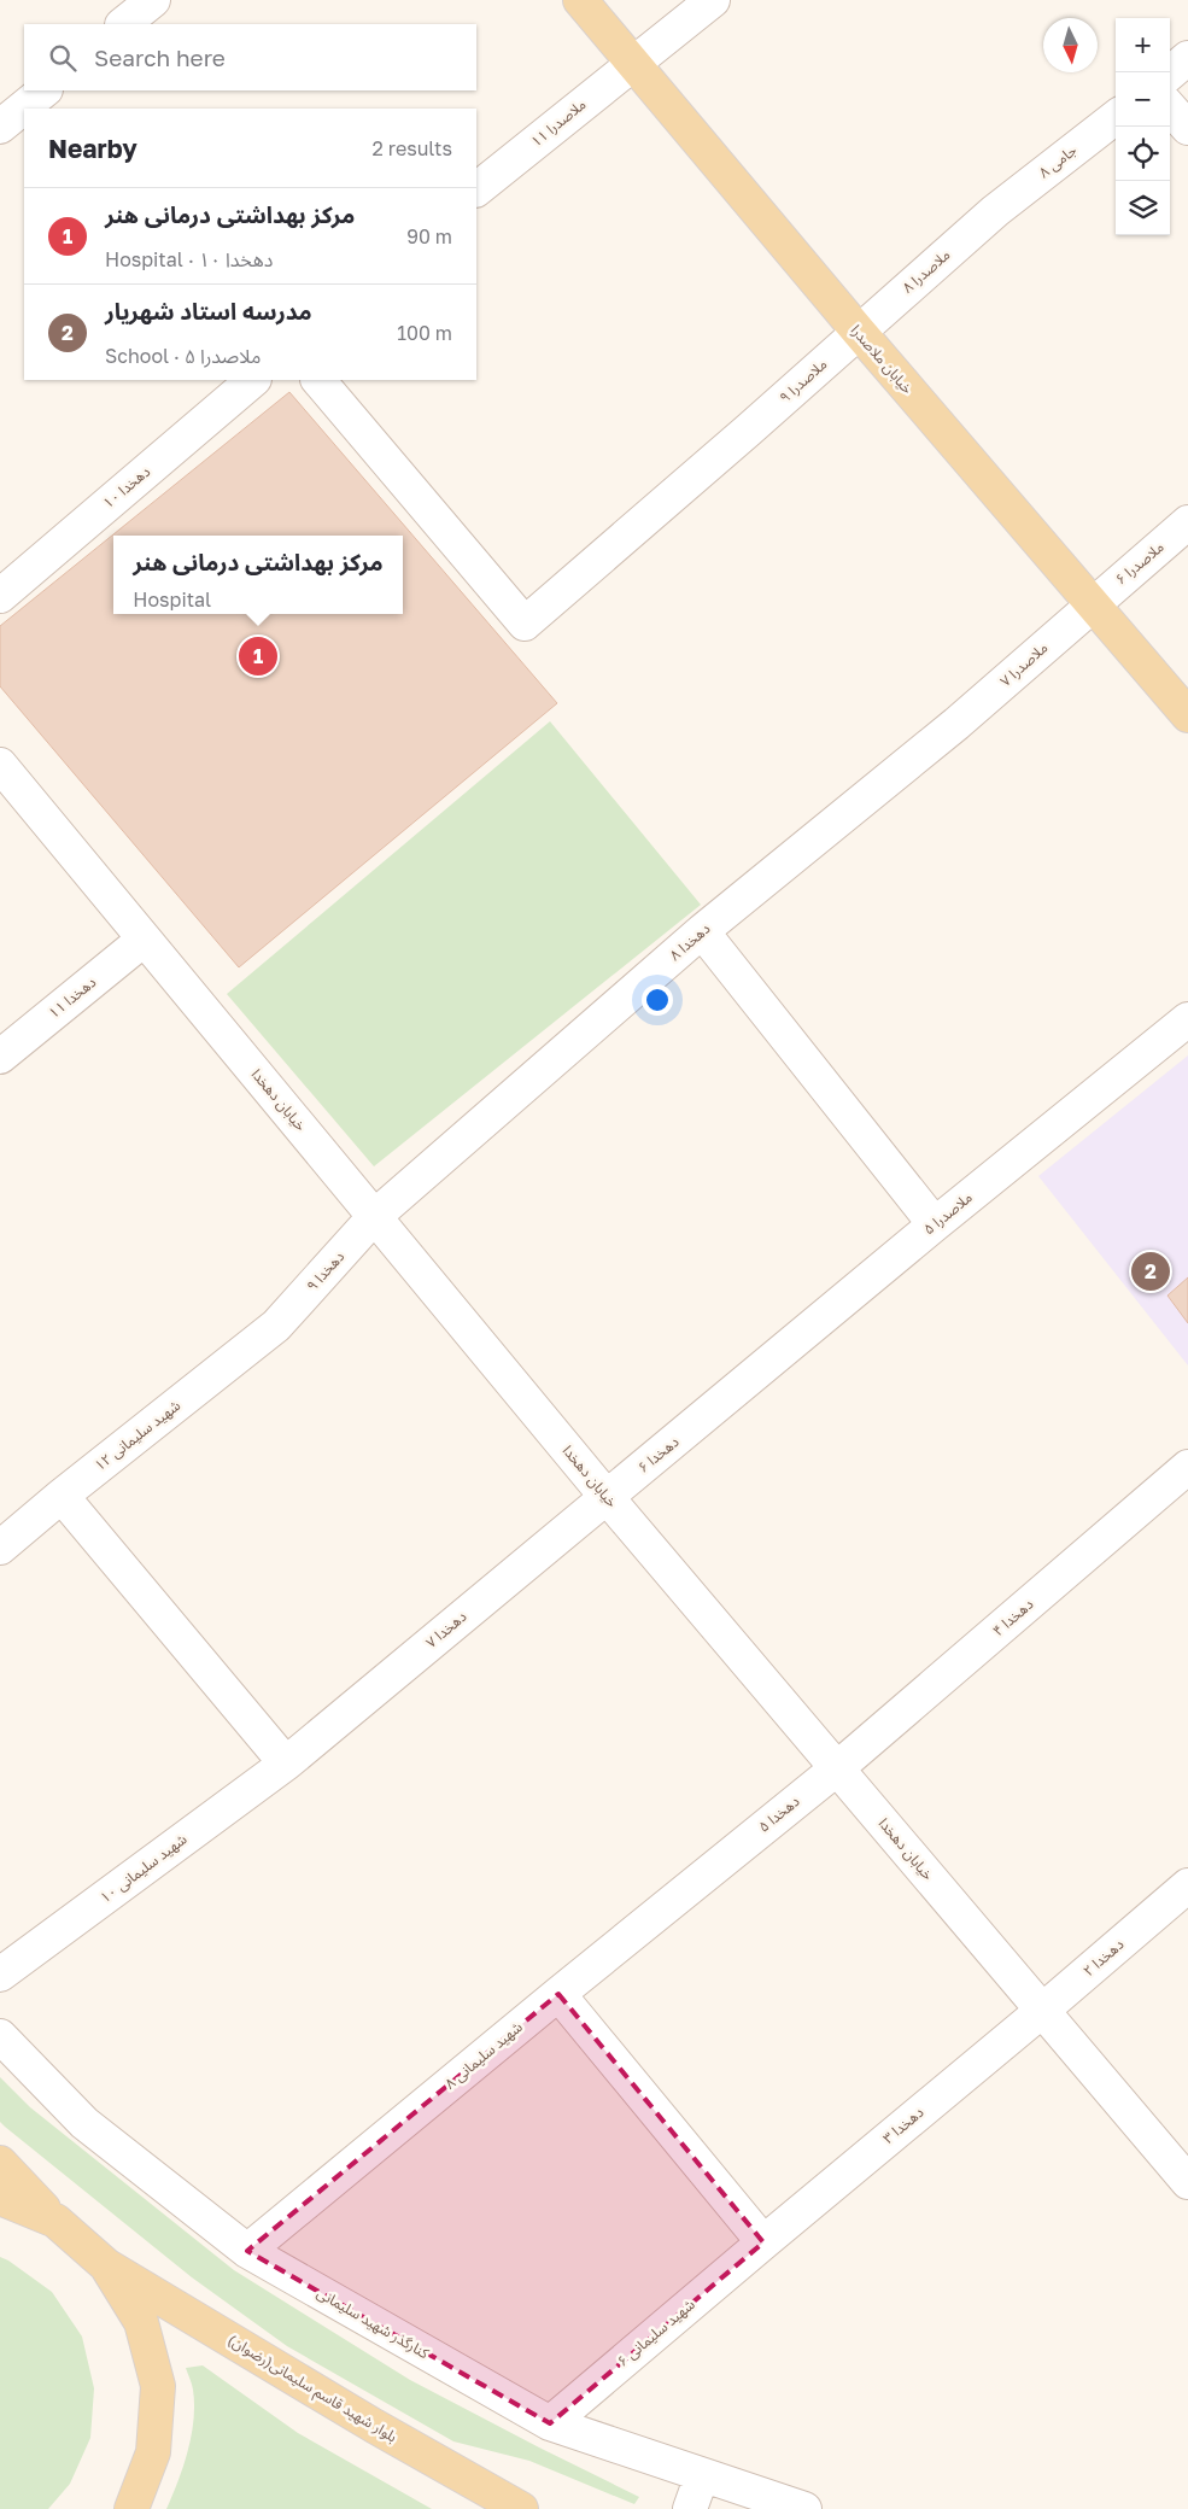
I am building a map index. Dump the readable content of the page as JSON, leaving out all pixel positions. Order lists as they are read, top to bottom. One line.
{"streets":{"main road":["خیابان ملاصدرا","بلوار شهید قاسم سلیمانی(رضوان)"],"street":["ملاصدرا ۱۱","جامی ۸","ملاصدرا ۸","ملاصدرا ۹","دهخدا ۱۰","ملاصدرا ۶","ملاصدرا ۷","دهخدا ۸","دهخدا ۱۱","خیابان دهخدا","ملاصدرا ۵","دهخدا ۹","شهید سلیمانی ۱۲","دهخدا ۶","دهخدا ۴","دهخدا ۷","دهخدا ۵","شهید سلیمانی ۱۰","دهخدا ۲","شهید سلیمانی ۸","دهخدا ۳","کنارگذر شهید سلیمانی","شهید سلیمانی ۶"]},"crossings":[["ملاصدرا ۱۱","خیابان ملاصدرا"],["جامی ۸","ملاصدرا ۸"],["ملاصدرا ۸","خیابان ملاصدرا"],["ملاصدرا ۸","ملاصدرا ۹"],["خیابان ملاصدرا","ملاصدرا ۹"],["خیابان ملاصدرا","ملاصدرا ۶"],["خیابان ملاصدرا","ملاصدرا ۷"],["ملاصدرا ۶","ملاصدرا ۷"],["ملاصدرا ۷","دهخدا ۸"],["دهخدا ۸","خیابان دهخدا"],["دهخدا ۸","دهخدا ۹"],["دهخدا ۱۱","خیابان دهخدا"],["خیابان دهخدا","دهخدا ۹"],["خیابان دهخدا","دهخدا ۶"],["خیابان دهخدا","دهخدا ۴"],["خیابان دهخدا","دهخدا ۷"],["خیابان دهخدا","دهخدا ۵"],["خیابان دهخدا","دهخدا ۲"],["خیابان دهخدا","دهخدا ۳"],["ملاصدرا ۵","دهخدا ۶"],["دهخدا ۹","شهید سلیمانی ۱۲"],["دهخدا ۶","دهخدا ۷"],["دهخدا ۴","دهخدا ۵"],["دهخدا ۷","شهید سلیمانی ۱۰"],["دهخدا ۵","شهید سلیمانی ۸"],["دهخدا ۲","دهخدا ۳"],["شهید سلیمانی ۸","کنارگذر شهید سلیمانی"],["دهخدا ۳","شهید سلیمانی ۶"],["کنارگذر شهید سلیمانی","شهید سلیمانی ۶"]],"north":"bottom","page":{"map_buttons":["+","−"],"search":"Search here","heading":["Nearby","2 results"],"list":[{"mark":"1","name":"مرکز بهداشتی درمانی هنر","note":"Hospital · دهخدا ۱۰","value":"90 m"},{"mark":"2","name":"مدرسه استاد شهریار","note":"School · ملاصدرا ۵","value":"100 m"}],"popup":["مرکز بهداشتی درمانی هنر","Hospital"],"pins":["1","2"]}}
